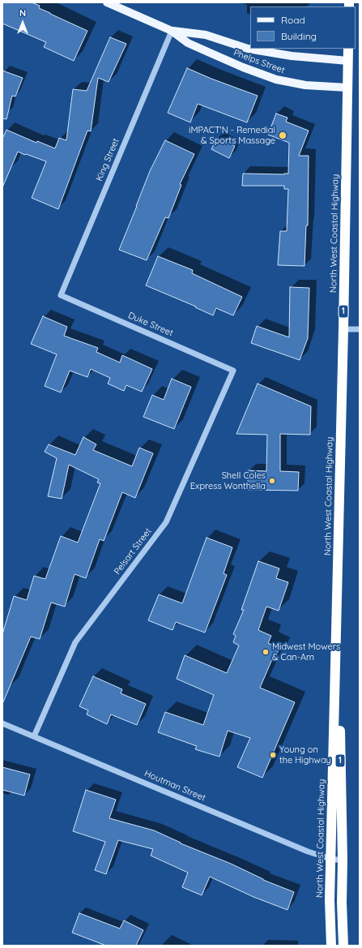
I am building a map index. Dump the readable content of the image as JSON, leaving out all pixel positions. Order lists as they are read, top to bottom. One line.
{"streets":{"highway":["North West Coastal Highway","1"],"main road":["Phelps Street"],"street":["King Street","Duke Street","Pelsart Street","Houtman Street"]},"crossings":[["Phelps Street","King Street"],["Phelps Street","North West Coastal Highway"],["King Street","Duke Street"],["North West Coastal Highway","Houtman Street"],["Duke Street","Pelsart Street"],["Pelsart Street","Houtman Street"]],"places":["iMPACT'N - Remedial & Sports Massage","Shell Coles Express Wonthella","Midwest Mowers & Can-Am","Young on the Highway"],"legend":["Road","Building"],"north":"top"}
